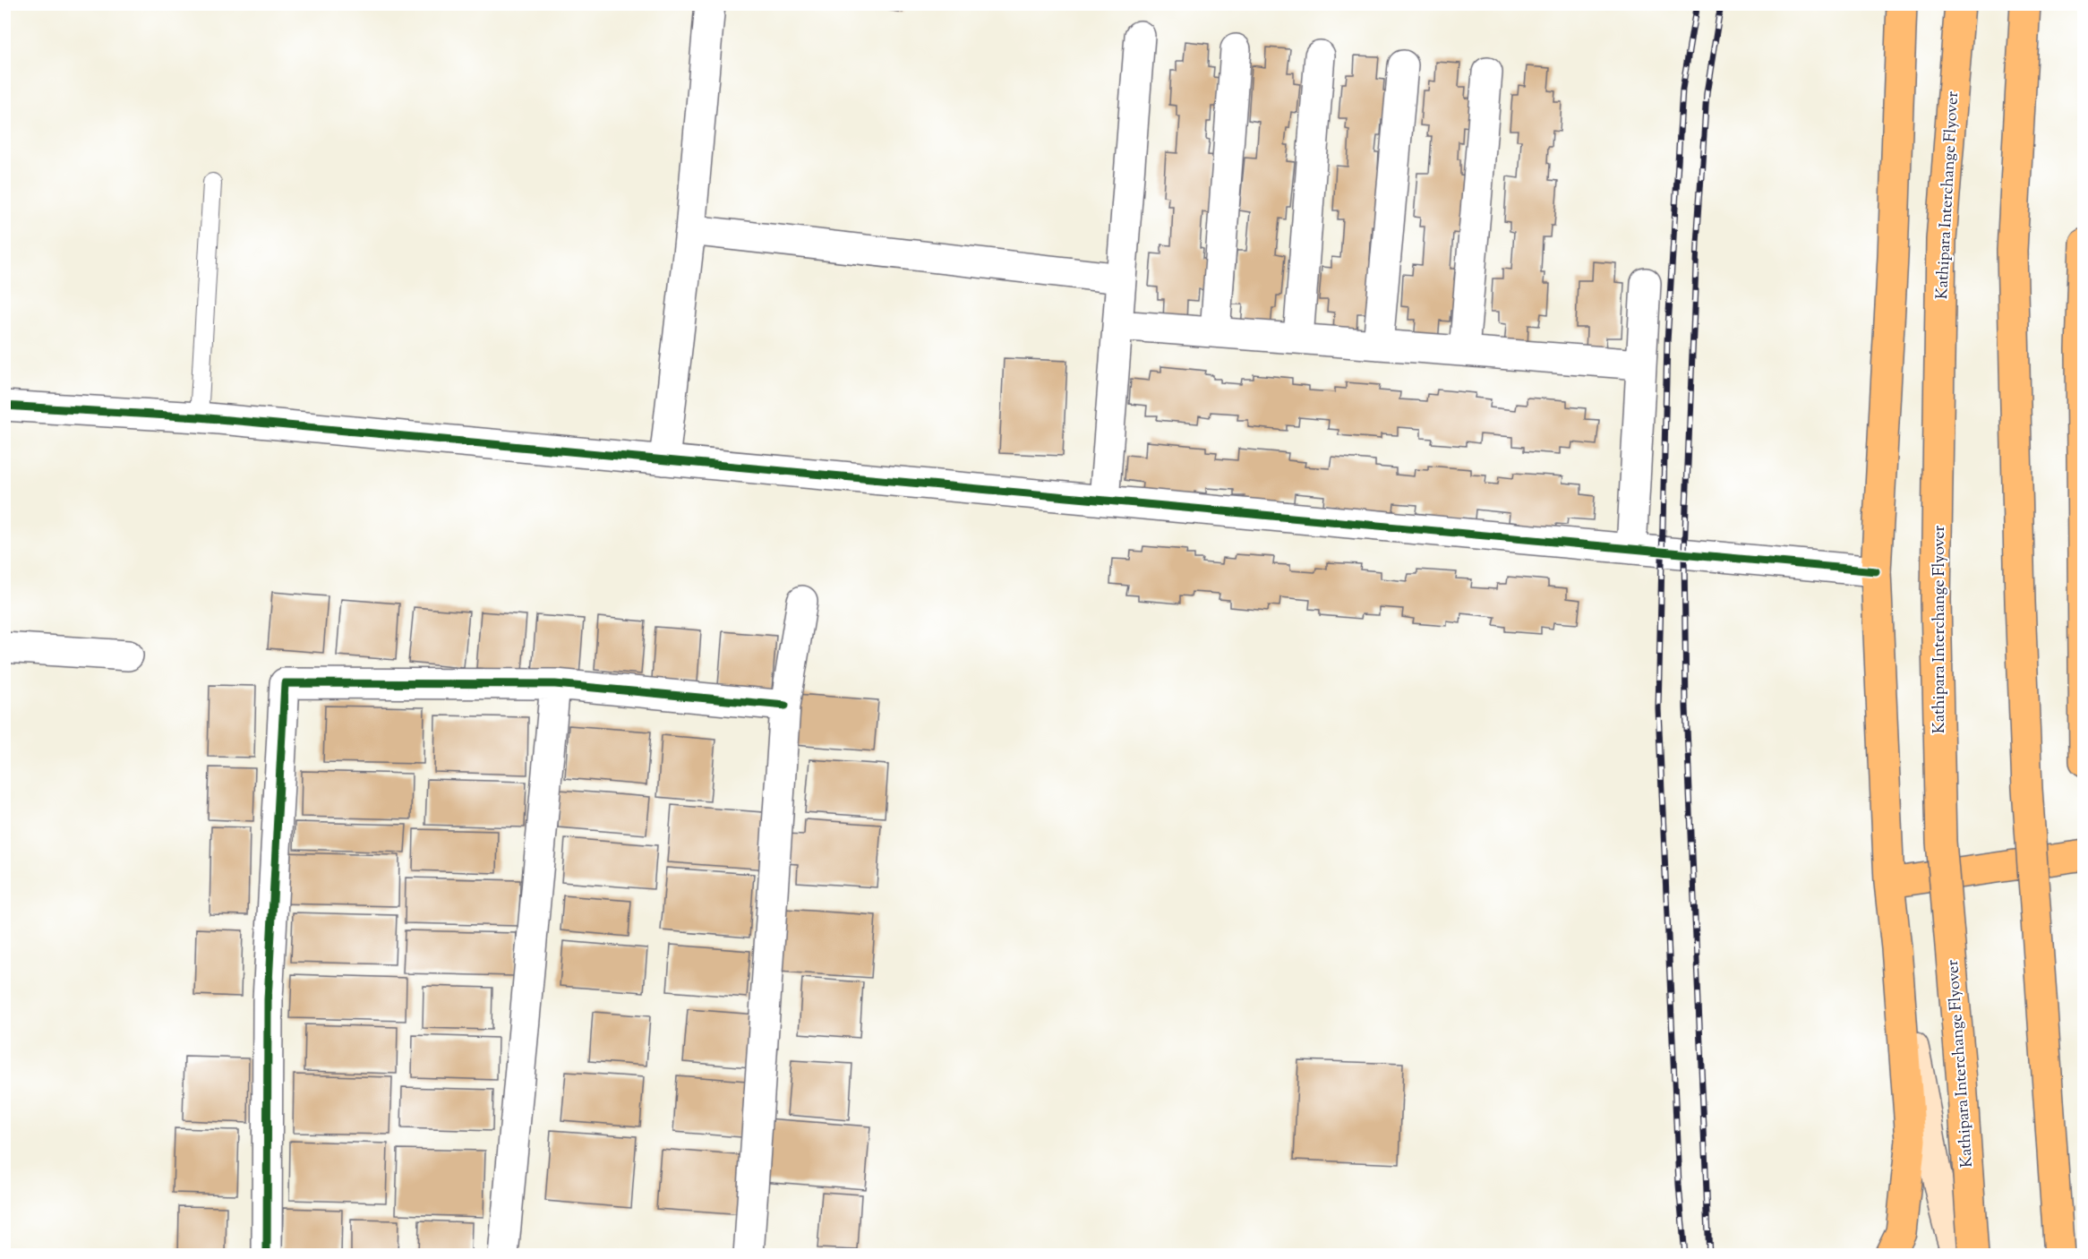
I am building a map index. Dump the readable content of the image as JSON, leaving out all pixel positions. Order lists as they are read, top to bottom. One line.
{"streets":{"main road":["Kathipara Interchange Flyover"]}}
